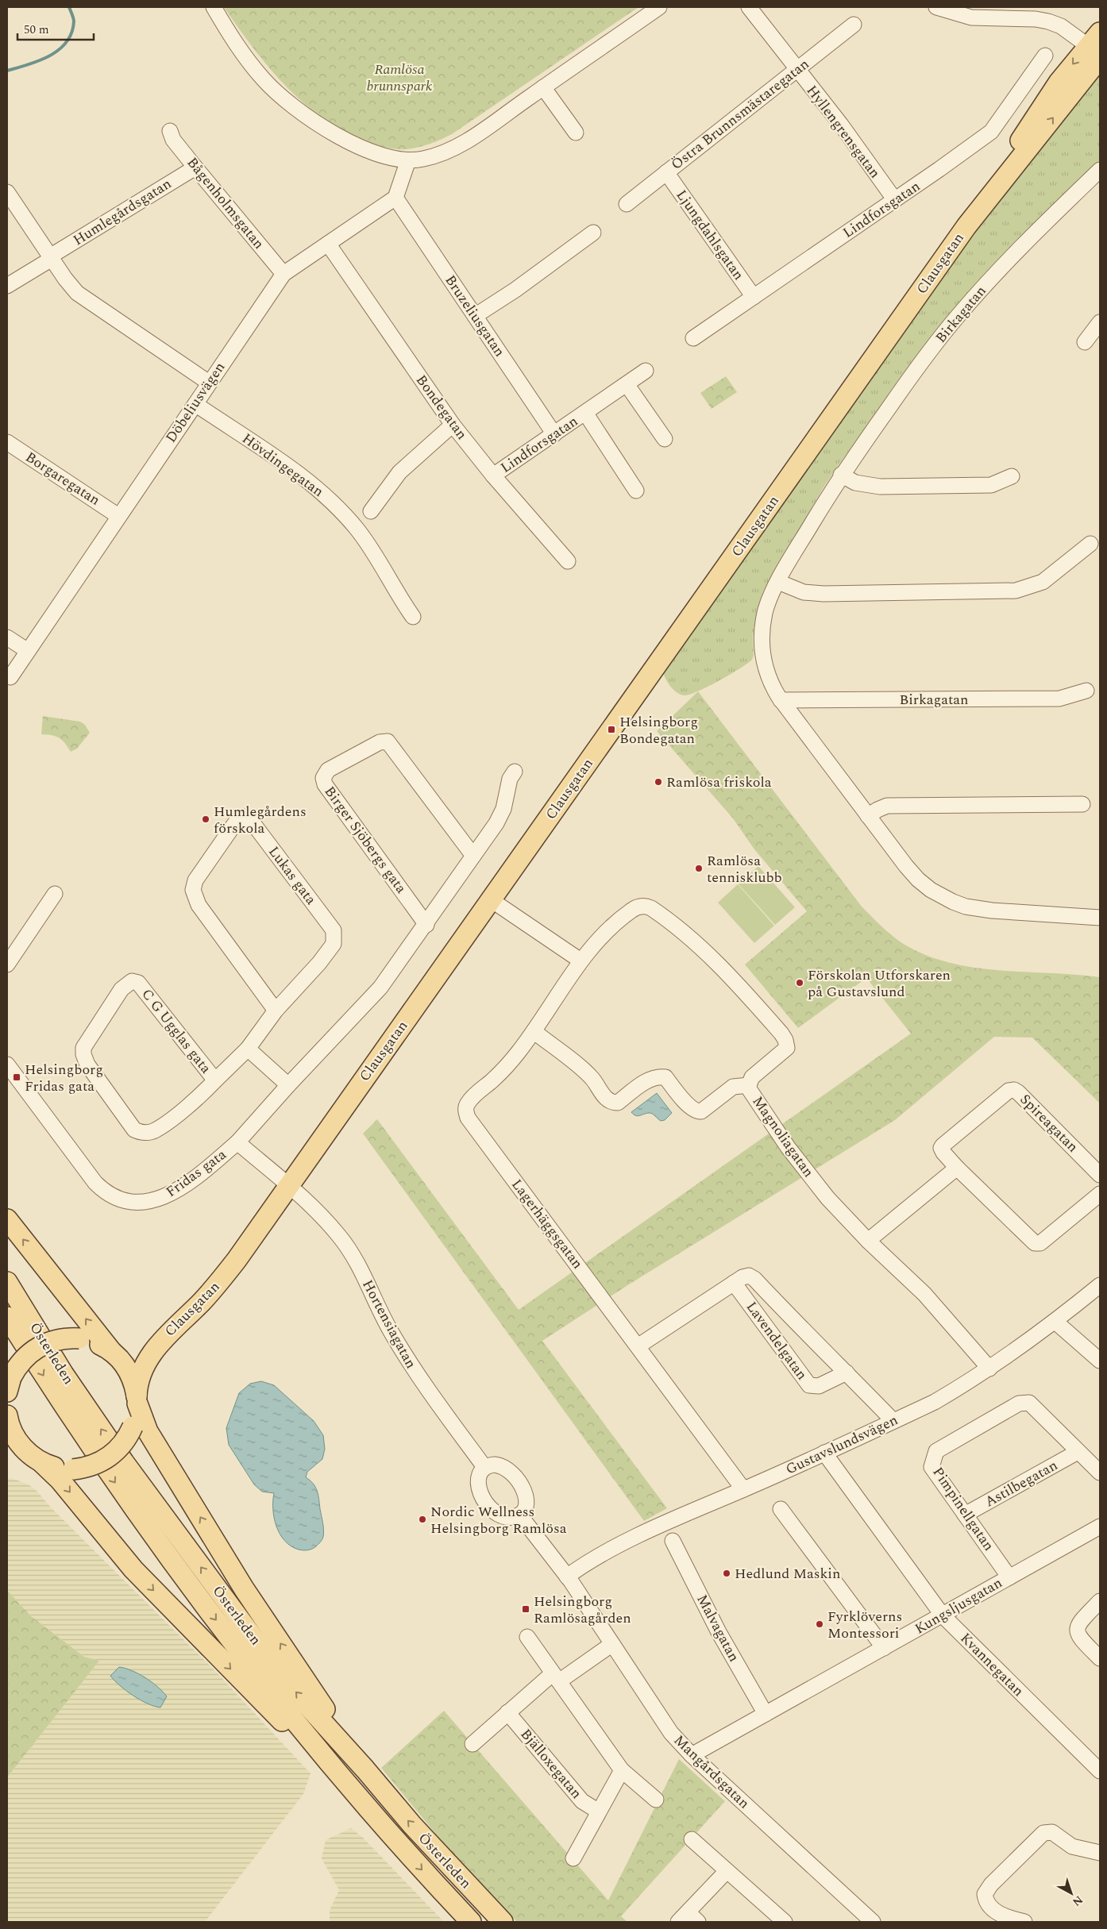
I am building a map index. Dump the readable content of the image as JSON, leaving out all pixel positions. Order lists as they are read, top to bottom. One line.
{"streets":{"main road":["Clausgatan","Österleden"],"street":["Östra Brunnsmästaregatan","Hyllengrensgatan","Bågenholmsgatan","Lindforsgatan","Humlegårdsgatan","Ljungdahlsgatan","Birkagatan","Bruzeliusgatan","Döbeliusvägen","Bondegatan","Hövdingegatan","Borgaregatan","Birger Sjöbergs gata","Lukas gata","C G Ugglas gata","Spireagatan","Magnoliagatan","Fridas gata","Lagerhäggsgatan","Hortensiagatan","Lavendelgatan","Gustavslundsvägen","Astilbegatan","Pimpinellgatan","Kungsljusgatan","Malvagatan","Kvannegatan","Bjälloxegatan","Mangårdsgatan"]},"crossings":[["Östra Brunnsmästaregatan","Hyllengrensgatan"],["Östra Brunnsmästaregatan","Ljungdahlsgatan"],["Hyllengrensgatan","Lindforsgatan"],["Bågenholmsgatan","Humlegårdsgatan"],["Bågenholmsgatan","Döbeliusvägen"],["Lindforsgatan","Ljungdahlsgatan"],["Lindforsgatan","Bruzeliusgatan"],["Lindforsgatan","Bondegatan"],["Clausgatan","Fridas gata"],["Clausgatan","Hortensiagatan"],["Bruzeliusgatan","Döbeliusvägen"],["Döbeliusvägen","Bondegatan"],["Döbeliusvägen","Hövdingegatan"],["Döbeliusvägen","Borgaregatan"],["Lukas gata","C G Ugglas gata"],["Magnoliagatan","Lagerhäggsgatan"],["Magnoliagatan","Gustavslundsvägen"],["Fridas gata","Hortensiagatan"],["Lagerhäggsgatan","Lavendelgatan"],["Lagerhäggsgatan","Gustavslundsvägen"],["Lavendelgatan","Gustavslundsvägen"],["Gustavslundsvägen","Kvannegatan"],["Gustavslundsvägen","Mangårdsgatan"],["Astilbegatan","Pimpinellgatan"],["Pimpinellgatan","Kungsljusgatan"],["Kungsljusgatan","Malvagatan"],["Kungsljusgatan","Kvannegatan"],["Kungsljusgatan","Mangårdsgatan"]],"parks":["Ramlösa brunnspark"],"places":{"transit":["Helsingborg Bondegatan","Helsingborg Fridas gata","Helsingborg Ramlösagården"],"other":["Ramlösa friskola","Humlegårdens förskola","Ramlösa tennisklubb","Förskolan Utforskaren på Gustavslund","Nordic Wellness Helsingborg Ramlösa","Hedlund Maskin","Fyrklöverns Montessori"]},"scale_bar":"50 m","north":"bottom right"}
